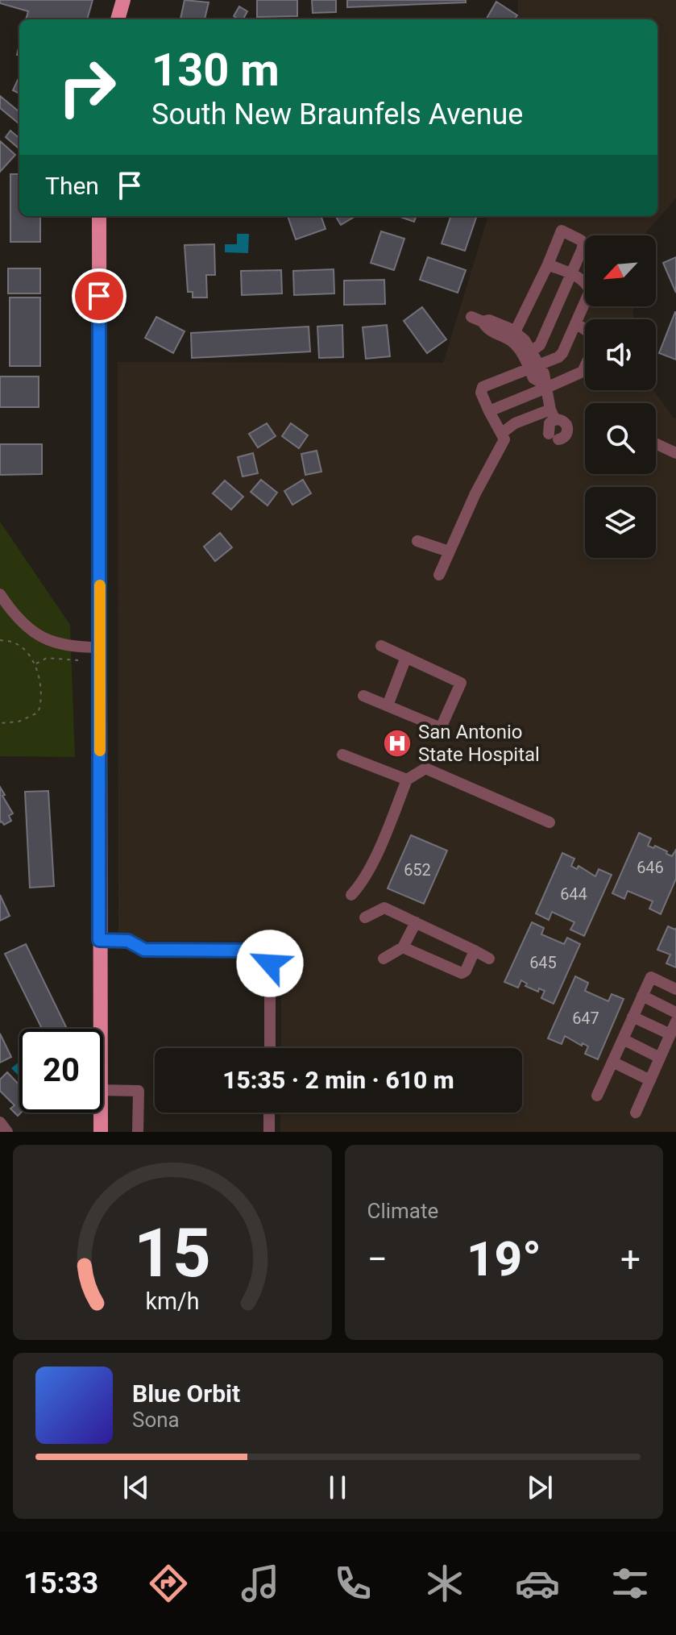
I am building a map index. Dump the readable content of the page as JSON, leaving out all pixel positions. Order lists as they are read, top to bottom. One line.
{"places":{"hospital":["San Antonio State Hospital"]},"house_numbers":["646","652","644","645","647"],"north":"bottom left","page":{"turn":["130 m","South New Braunfels Avenue"],"then":"Then","limit":"20","trip":"15:35 · 2 min · 610 m","tile":"Climate","heat":["−","19°","+"],"song":["Blue Orbit","Sona"],"tabs":"15:33","gauge":["15","km/h"]}}
